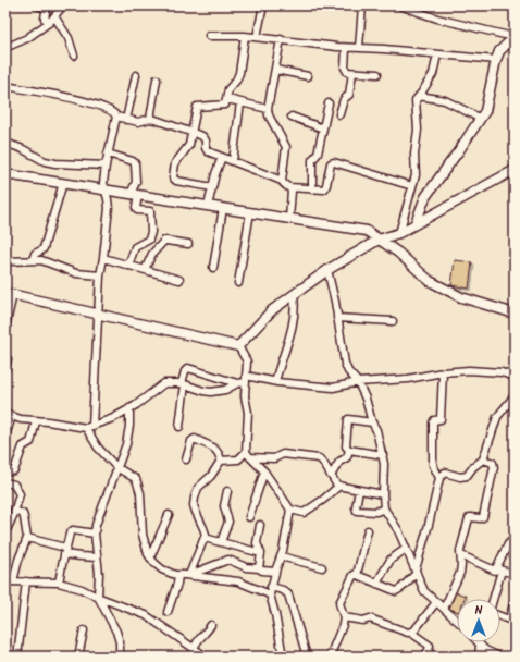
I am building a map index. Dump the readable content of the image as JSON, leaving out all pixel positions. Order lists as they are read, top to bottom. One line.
{"north":"top"}
